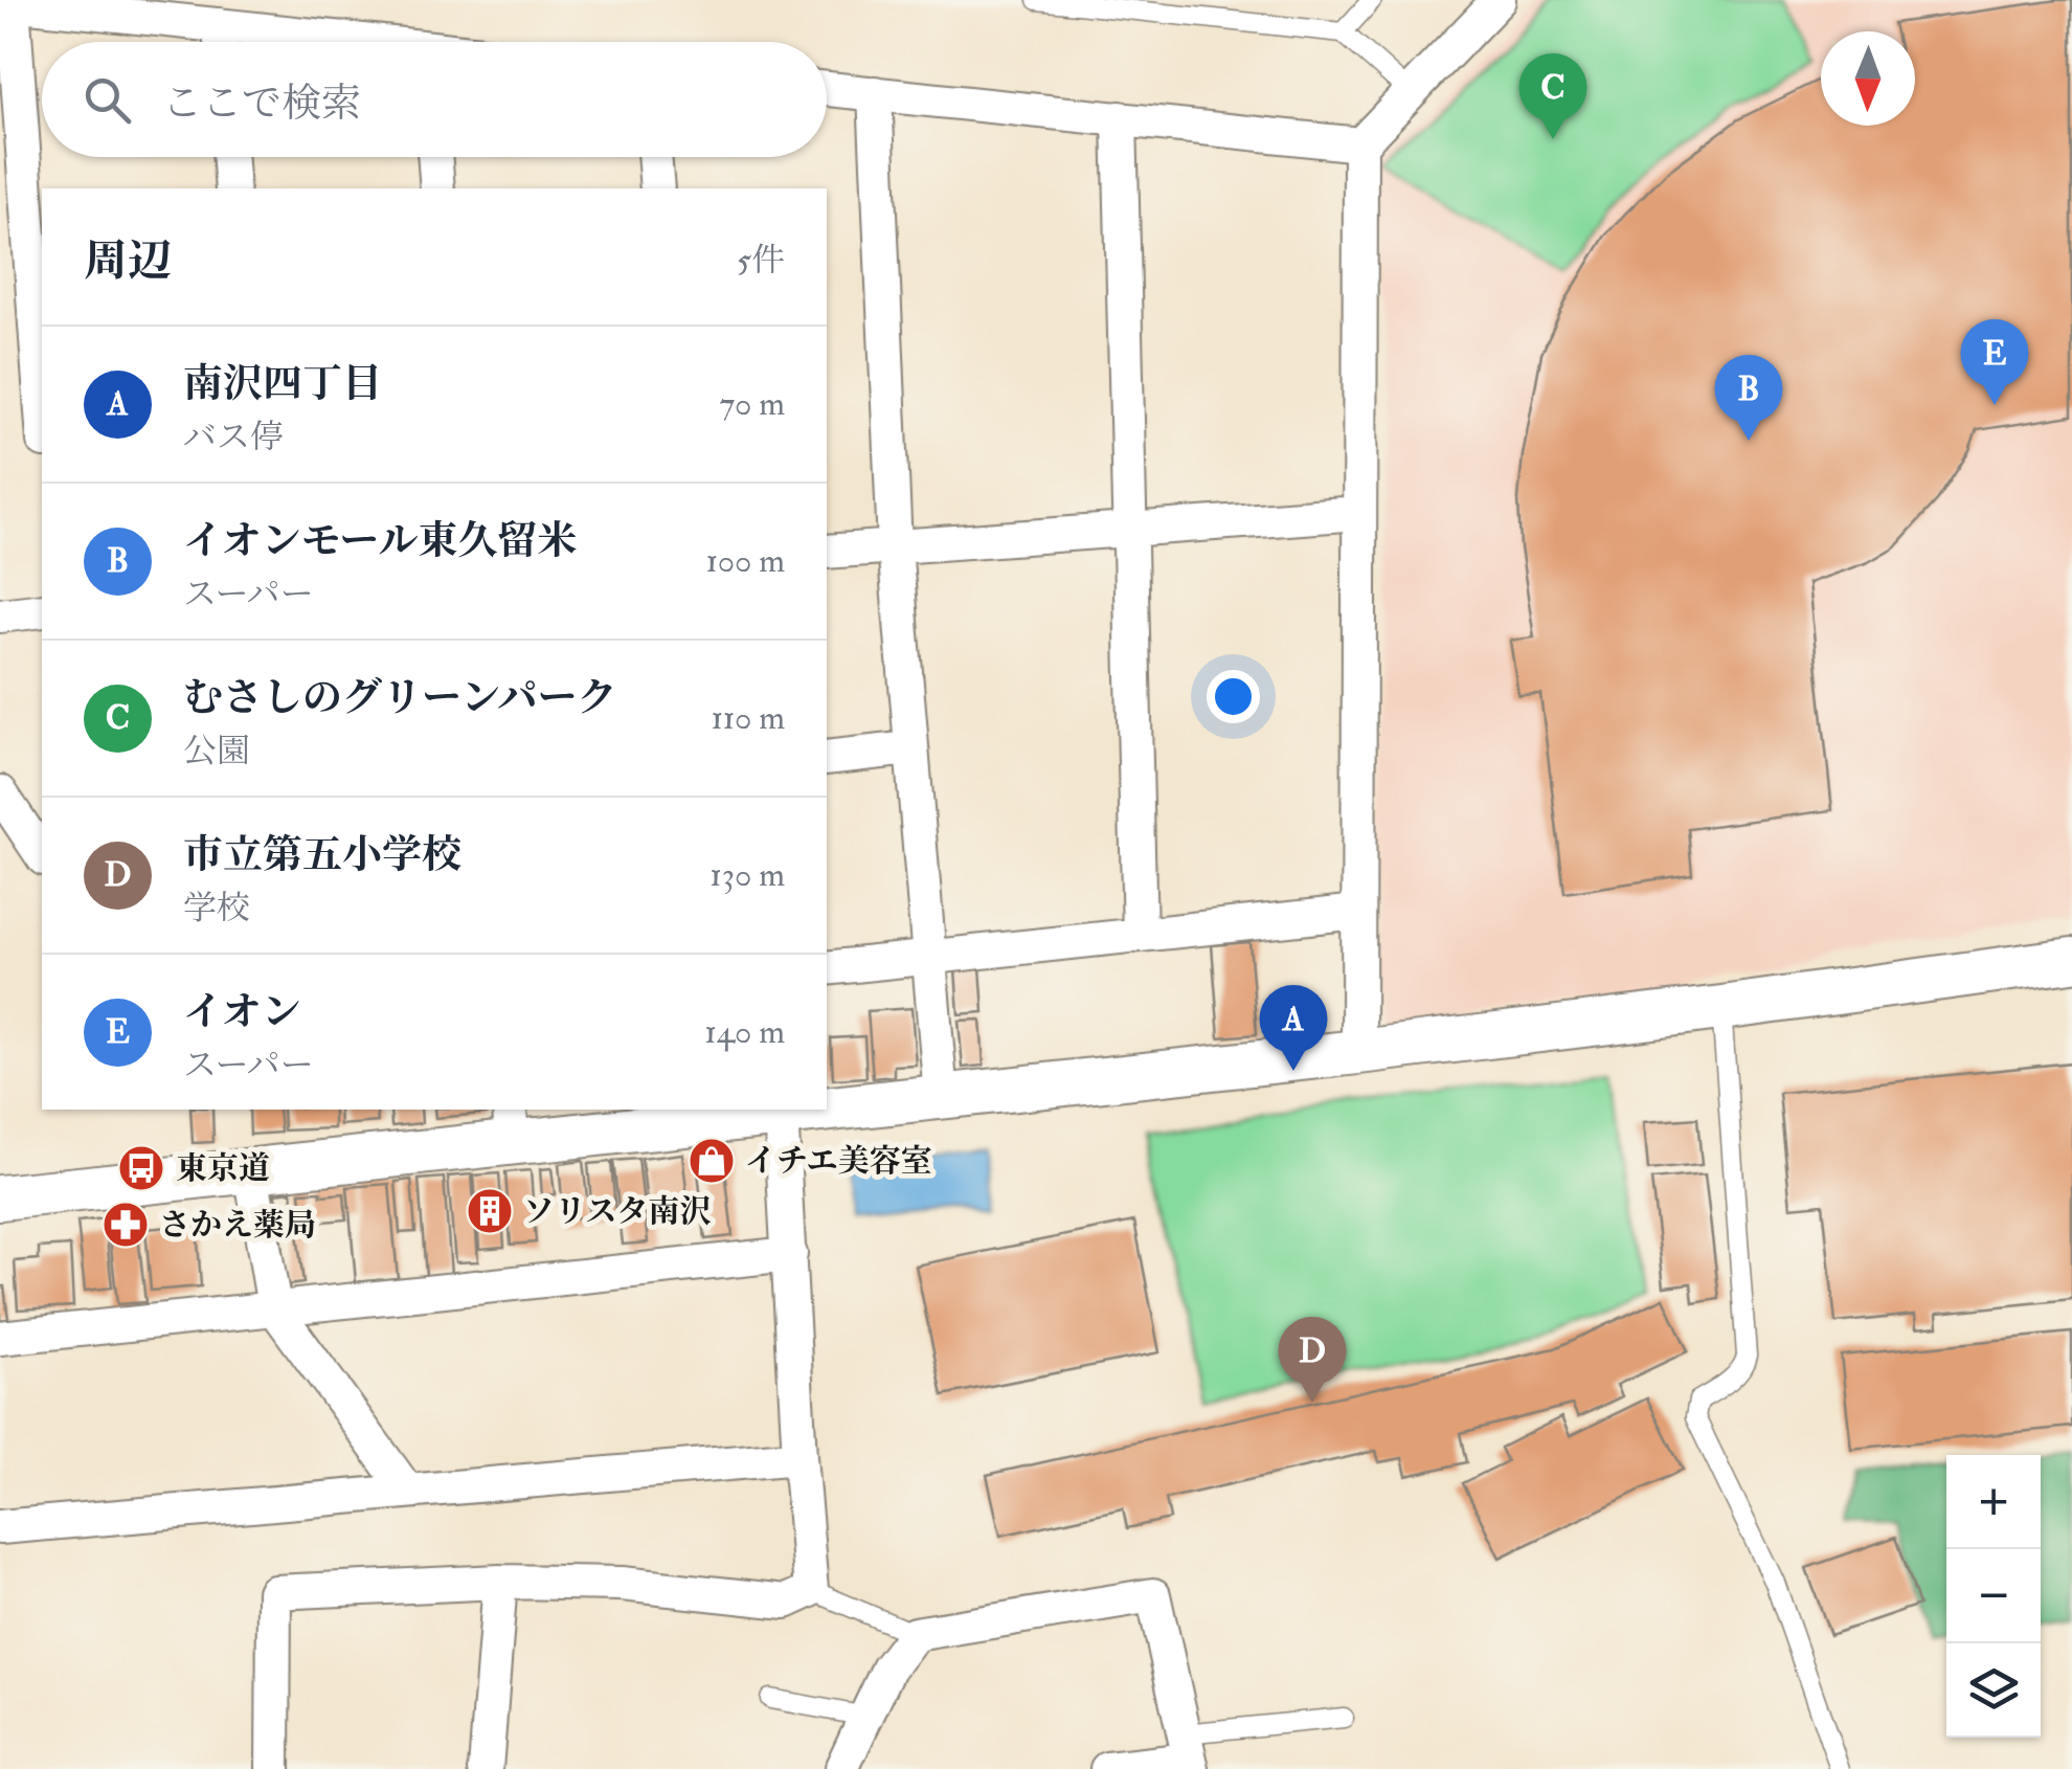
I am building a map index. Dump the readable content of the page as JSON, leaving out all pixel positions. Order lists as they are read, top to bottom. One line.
{"places":{"shop":["イチエ美容室"],"bus stop":["東京道"],"building":["ソリスタ南沢"],"pharmacy":["さかえ薬局"]},"north":"bottom","page":{"search":"ここで検索","pins":["C","E","B","A","D"],"heading":["周辺","5件"],"list":[{"mark":"A","name":"南沢四丁目","note":"バス停","value":"70 m"},{"mark":"B","name":"イオンモール東久留米","note":"スーパー","value":"100 m"},{"mark":"C","name":"むさしのグリーンパーク","note":"公園","value":"110 m"},{"mark":"D","name":"市立第五小学校","note":"学校","value":"130 m"},{"mark":"E","name":"イオン","note":"スーパー","value":"140 m"}],"map_buttons":["+","−"]}}
